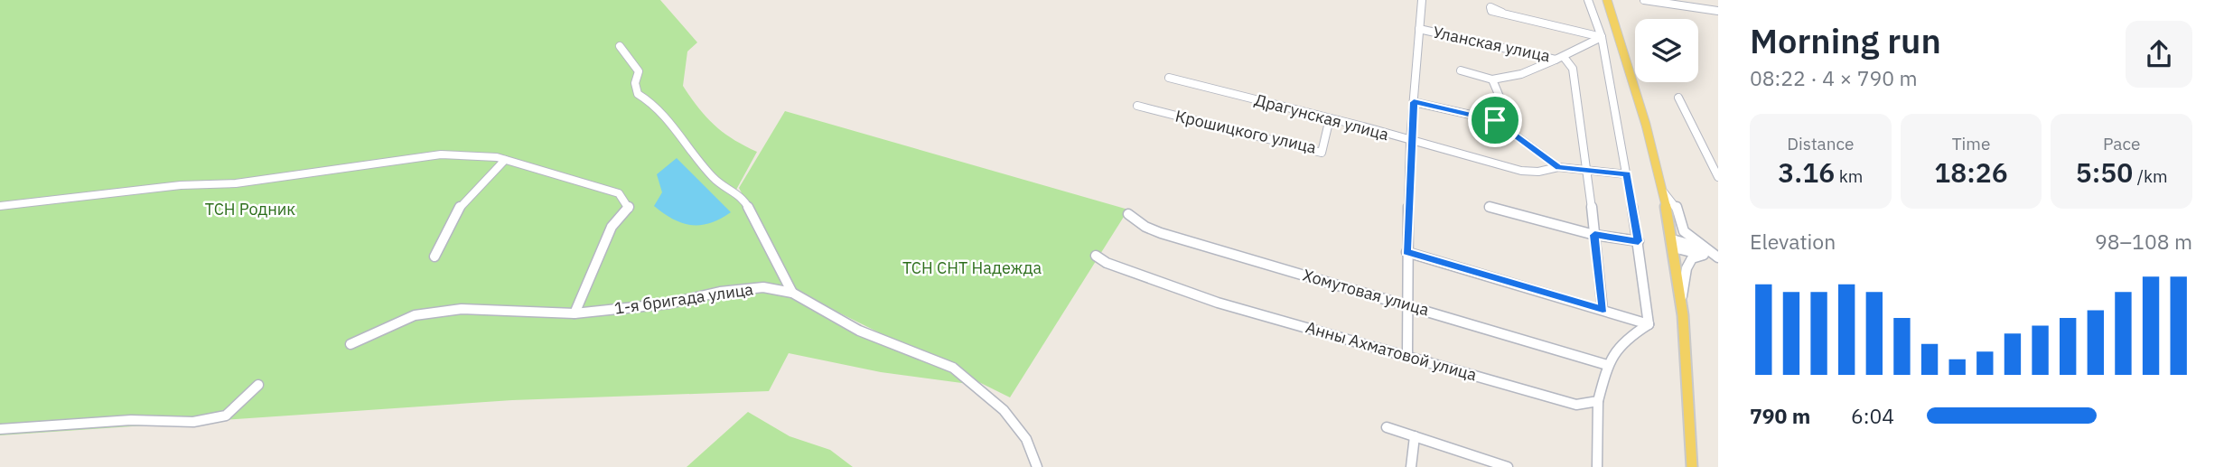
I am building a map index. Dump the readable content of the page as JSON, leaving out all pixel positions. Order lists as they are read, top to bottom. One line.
{"streets":{"street":["Уланская улица","Драгунская улица","Крошицкого улица","Хомутовая улица","1-я бригада улица","Анны Ахматовой улица"]},"crossings":[["Драгунская улица","Крошицкого улица"]],"parks":["ТСН Родник","ТСН СНТ Надежда"],"page":{"heading":["Morning run","08:22 · 4 × 790 m"],"stats":[["Distance","3.16 km"],["Time","18:26"],["Pace","5:50 /km"]],"chart":["Elevation","98–108 m"],"list":[{"name":"790 m","note":"6:04"}]}}
